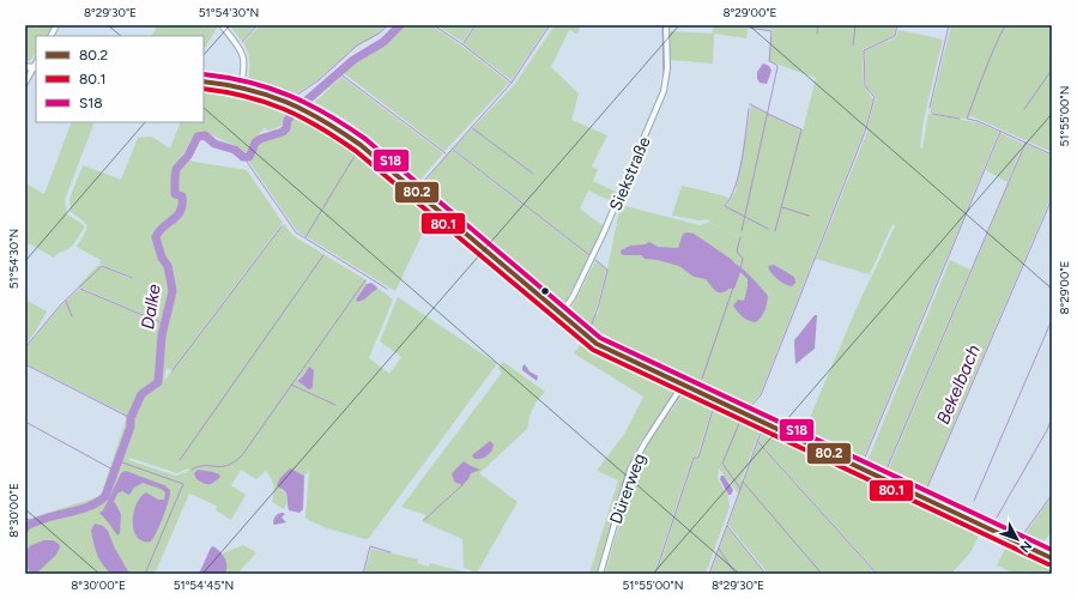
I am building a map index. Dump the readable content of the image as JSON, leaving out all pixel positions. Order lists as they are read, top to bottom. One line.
{"streets":{"street":["Siekstraße","Dürerweg"]},"water":["Dalke","Bekelbach"],"lines":["transit line S18","transit line 80.2","transit line 80.1"],"legend":["80.2","80.1","S18"],"north":"bottom right","coordinates":["8°29'30\"E","51°54'30\"N","8°29'00\"E","51°55'00\"N","8°30'00\"E","51°54'45\"N"]}
